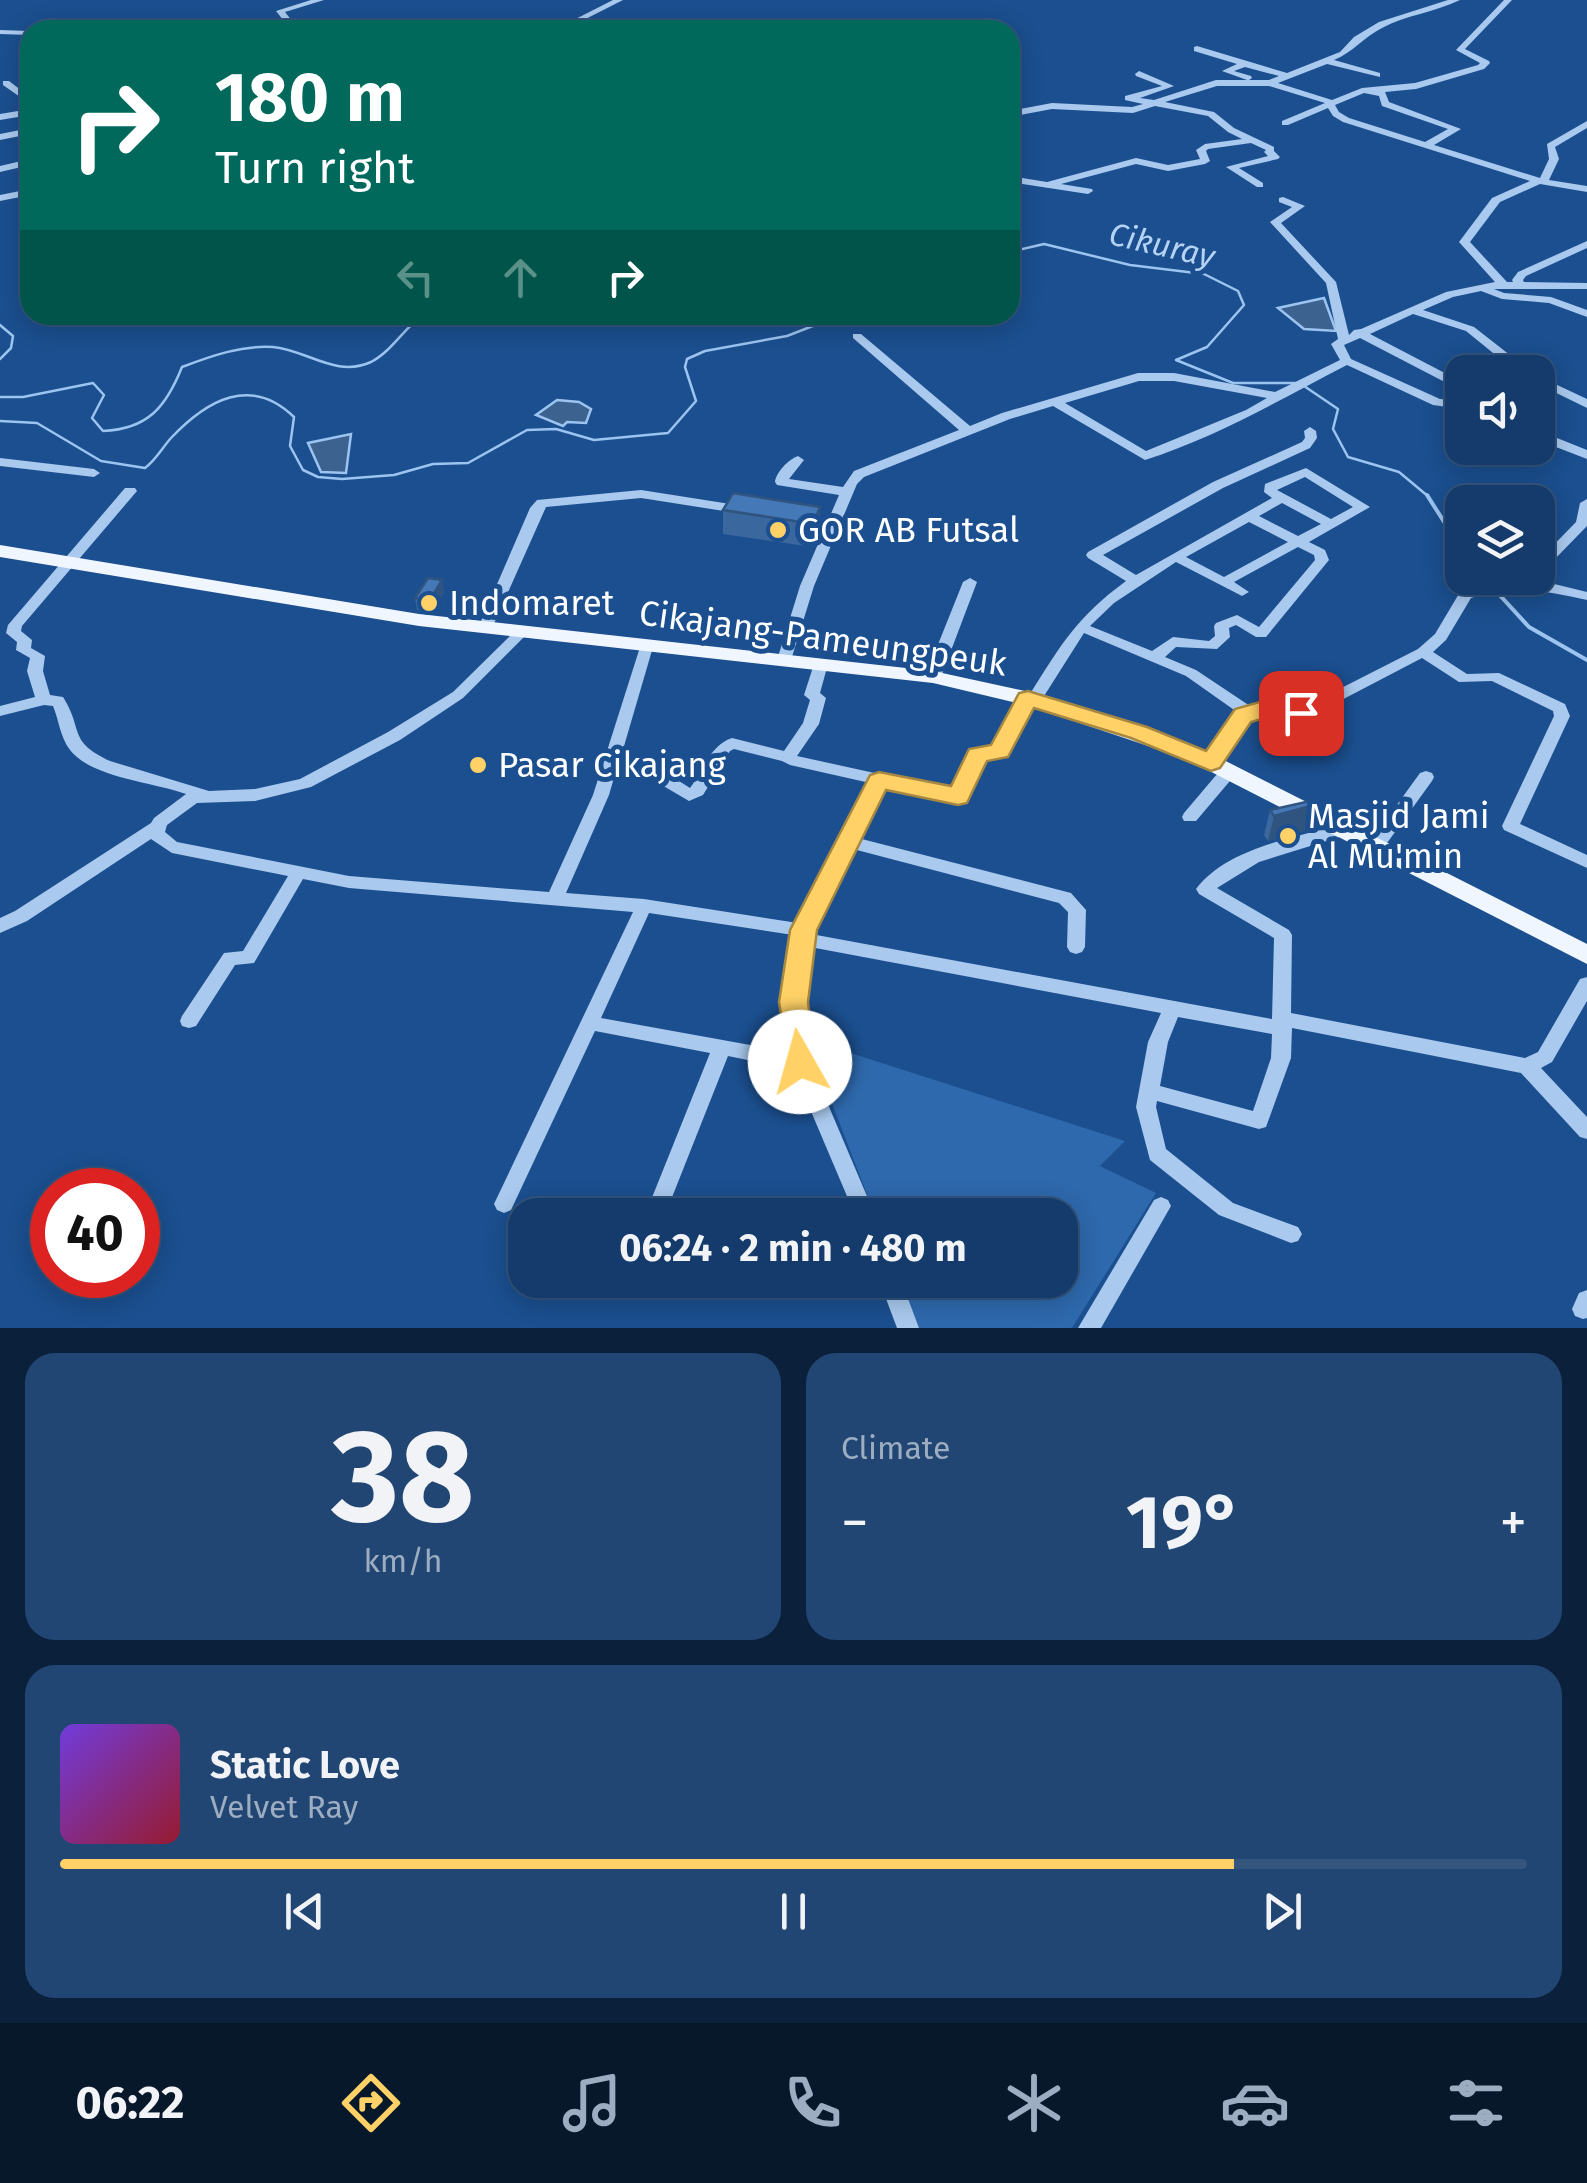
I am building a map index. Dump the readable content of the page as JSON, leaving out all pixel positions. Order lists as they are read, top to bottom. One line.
{"streets":{"main road":["Cikajang-Pameungpeuk"]},"water":["Cikuray"],"places":["GOR AB Futsal","Indomaret","Pasar Cikajang","Masjid Jami Al Mu'min"],"page":{"turn":["180 m","Turn right"],"limit":"40","trip":"06:24 · 2 min · 480 m","tile":[["38","km/h"],"Climate"],"heat":["−","19°","+"],"song":["Static Love","Velvet Ray"],"tabs":"06:22"}}
